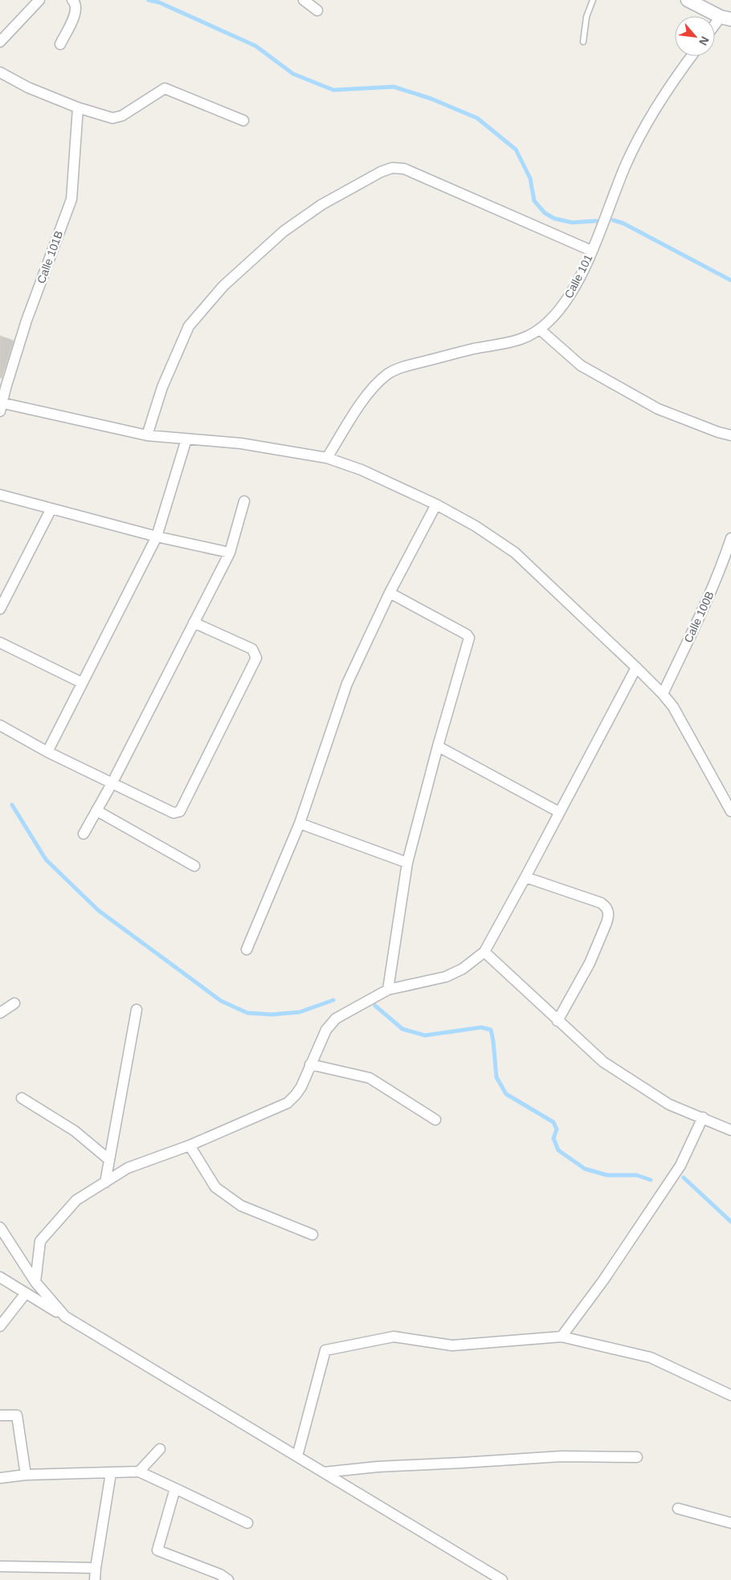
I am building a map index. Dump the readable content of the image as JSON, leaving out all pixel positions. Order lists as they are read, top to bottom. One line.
{"streets":{"street":["Calle 101B","Calle 101","Calle 100B"]},"north":"bottom right"}
